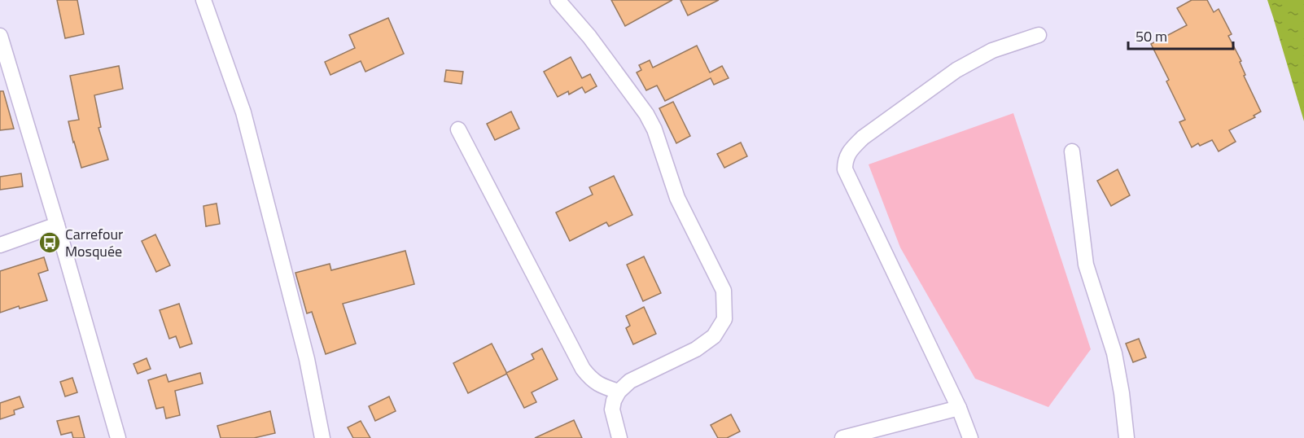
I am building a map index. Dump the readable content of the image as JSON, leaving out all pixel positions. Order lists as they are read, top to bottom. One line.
{"places":{"bus stop":["Carrefour Mosquée"]},"scale_bar":"50 m"}
